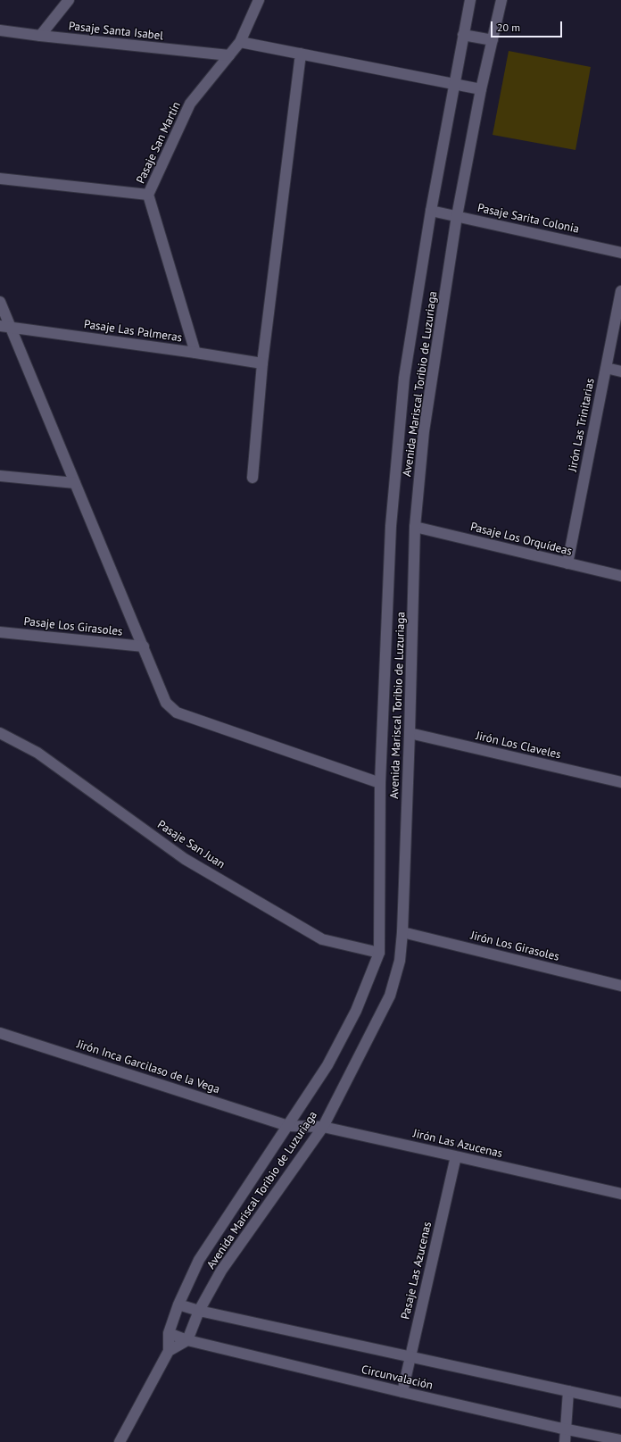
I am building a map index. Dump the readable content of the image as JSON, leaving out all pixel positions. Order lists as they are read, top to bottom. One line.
{"streets":{"main road":["Pasaje Santa Isabel","Pasaje San Martín","Pasaje Sarita Colonia","Pasaje Las Palmeras","Avenida Mariscal Toribio de Luzuriaga","Jirón Las Trinitarias","Pasaje Los Orquídeas","Pasaje Los Girasoles","Jirón Los Claveles","Pasaje San Juan","Jirón Los Girasoles","Jirón Inca Garcilaso de la Vega","Jirón Las Azucenas","Pasaje Las Azucenas","Circunvalación"]},"crossings":[["Pasaje Santa Isabel","Pasaje San Martín"],["Pasaje San Martín","Pasaje Las Palmeras"],["Pasaje Sarita Colonia","Avenida Mariscal Toribio de Luzuriaga"],["Avenida Mariscal Toribio de Luzuriaga","Pasaje Los Orquídeas"],["Avenida Mariscal Toribio de Luzuriaga","Jirón Los Claveles"],["Avenida Mariscal Toribio de Luzuriaga","Pasaje San Juan"],["Avenida Mariscal Toribio de Luzuriaga","Jirón Los Girasoles"],["Avenida Mariscal Toribio de Luzuriaga","Jirón Inca Garcilaso de la Vega"],["Avenida Mariscal Toribio de Luzuriaga","Jirón Las Azucenas"],["Avenida Mariscal Toribio de Luzuriaga","Circunvalación"],["Jirón Las Trinitarias","Pasaje Los Orquídeas"],["Jirón Inca Garcilaso de la Vega","Jirón Las Azucenas"],["Jirón Las Azucenas","Pasaje Las Azucenas"],["Pasaje Las Azucenas","Circunvalación"]],"scale_bar":"20 m"}
